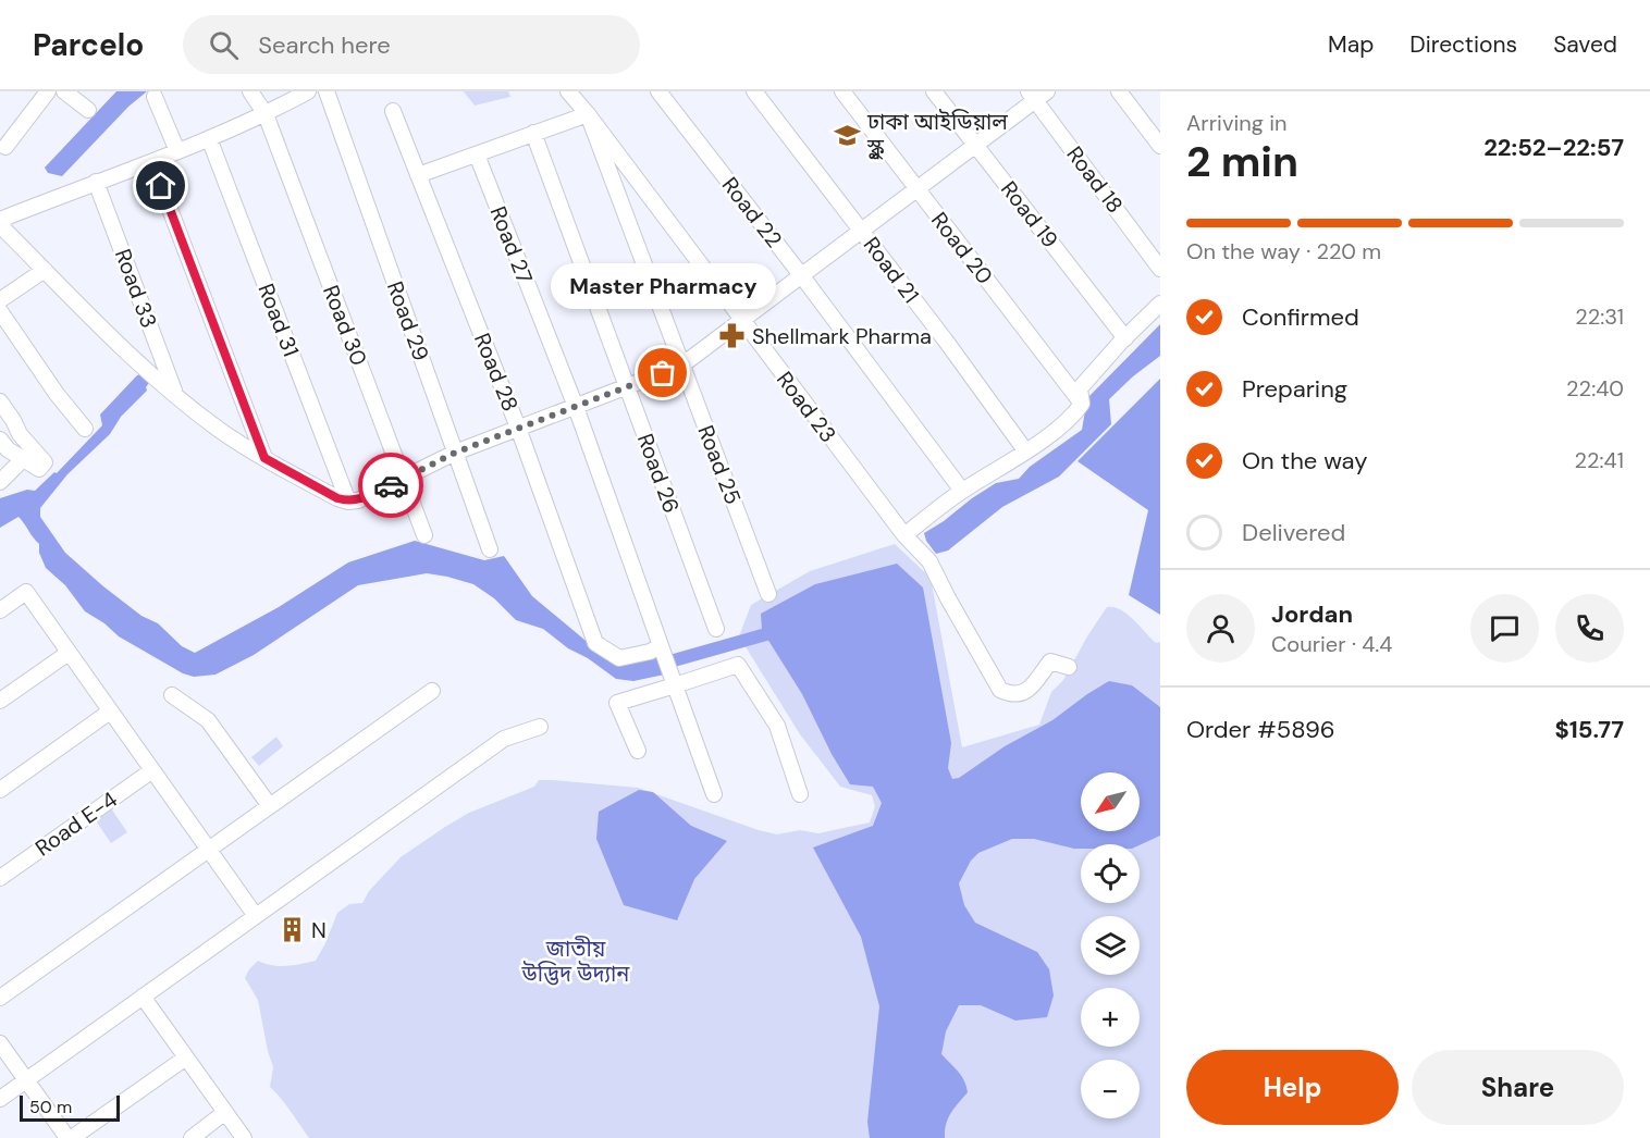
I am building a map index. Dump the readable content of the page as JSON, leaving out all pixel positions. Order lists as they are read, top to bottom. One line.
{"streets":{"street":["Road 18","Road 22","Road 19","Road 27","Road 20","Road 21","Road 33","Road 31","Road 29","Road 30","Road 28","Road 23","Road 25","Road 26","Road E-4"]},"crossings":[["Road 27","Road 28"],["Road 23","Road 25"]],"parks":["জাতীয় উদ্ভিদ উদ্যান"],"places":{"school or university":["ঢাকা আইডিয়াল স্কুল"],"pharmacy":["Shellmark Pharma"],"other":["Master Pharmacy"],"building":["N"]},"scale_bar":"50 m","north":"bottom left","page":{"header":"Parcelo","search":"Search here","nav":["Map","Directions","Saved"],"heading":["2 min","Arriving in","22:52–22:57"],"panel":["Jordan","Courier · 4.4","Order #5896","$15.77"],"bar":"On the way · 220 m","bubble":"Master Pharmacy","list":[["Confirmed","22:31"],["Preparing","22:40"],["On the way","22:41"],"Delivered"],"map_buttons":["+","−"],"buttons":["Help","Share"],"scale":"50 m"}}
